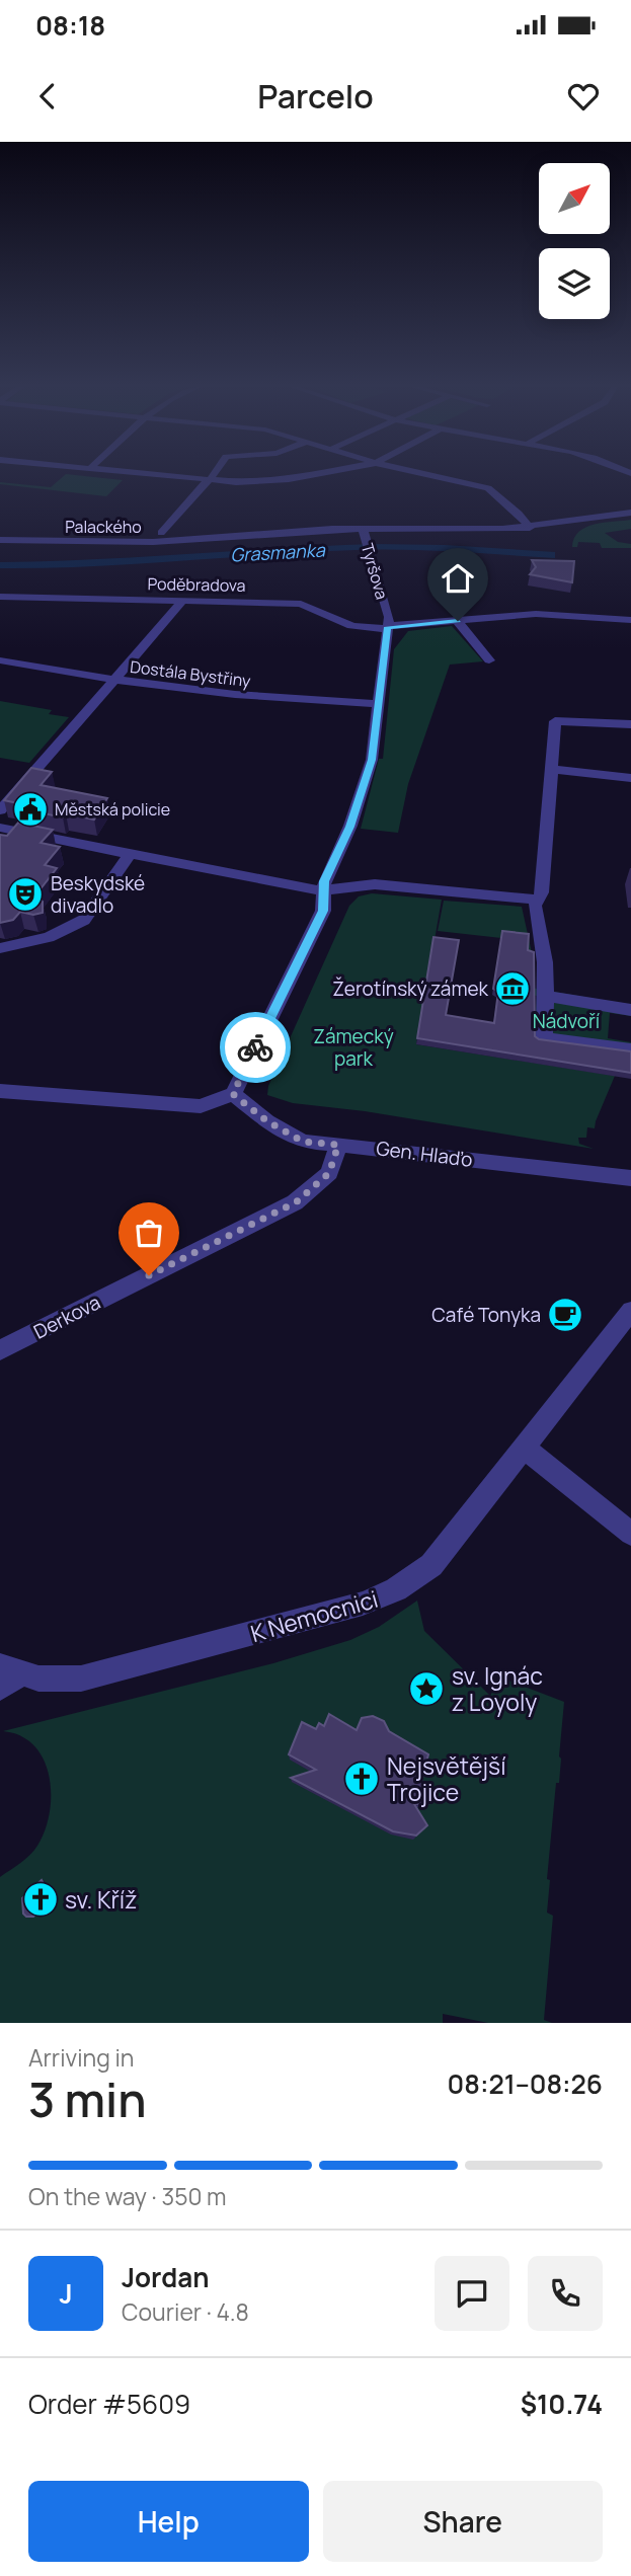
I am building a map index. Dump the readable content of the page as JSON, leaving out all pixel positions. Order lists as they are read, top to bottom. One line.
{"streets":{"street":["Palackého","Tyršova","Poděbradova","Dostála Bystřiny","Gen. Hlaďo","Derkova","K Nemocnici"]},"crossings":[["Palackého","Tyršova"],["Tyršova","Poděbradova"],["Tyršova","Dostála Bystřiny"],["Tyršova","Gen. Hlaďo"],["Gen. Hlaďo","Derkova"]],"water":["Grasmanka"],"parks":["Nádvoří","Zámecký park"],"places":{"public building":["Městská policie"],"theatre":["Beskydské divadlo"],"museum":["Žerotínský zámek"],"cafe":["Café Tonyka"],"place":["sv. Ignác z Loyoly"],"church":["Nejsvětější Trojice","sv. Kříž"]},"north":"top right","page":{"status":"08:18","header":"Parcelo","heading":["3 min","Arriving in","08:21–08:26"],"panel":["Jordan","Courier · 4.8","Order #5609","$10.74"],"bar":"On the way · 350 m","round":"J","buttons":["Help","Share"]}}
